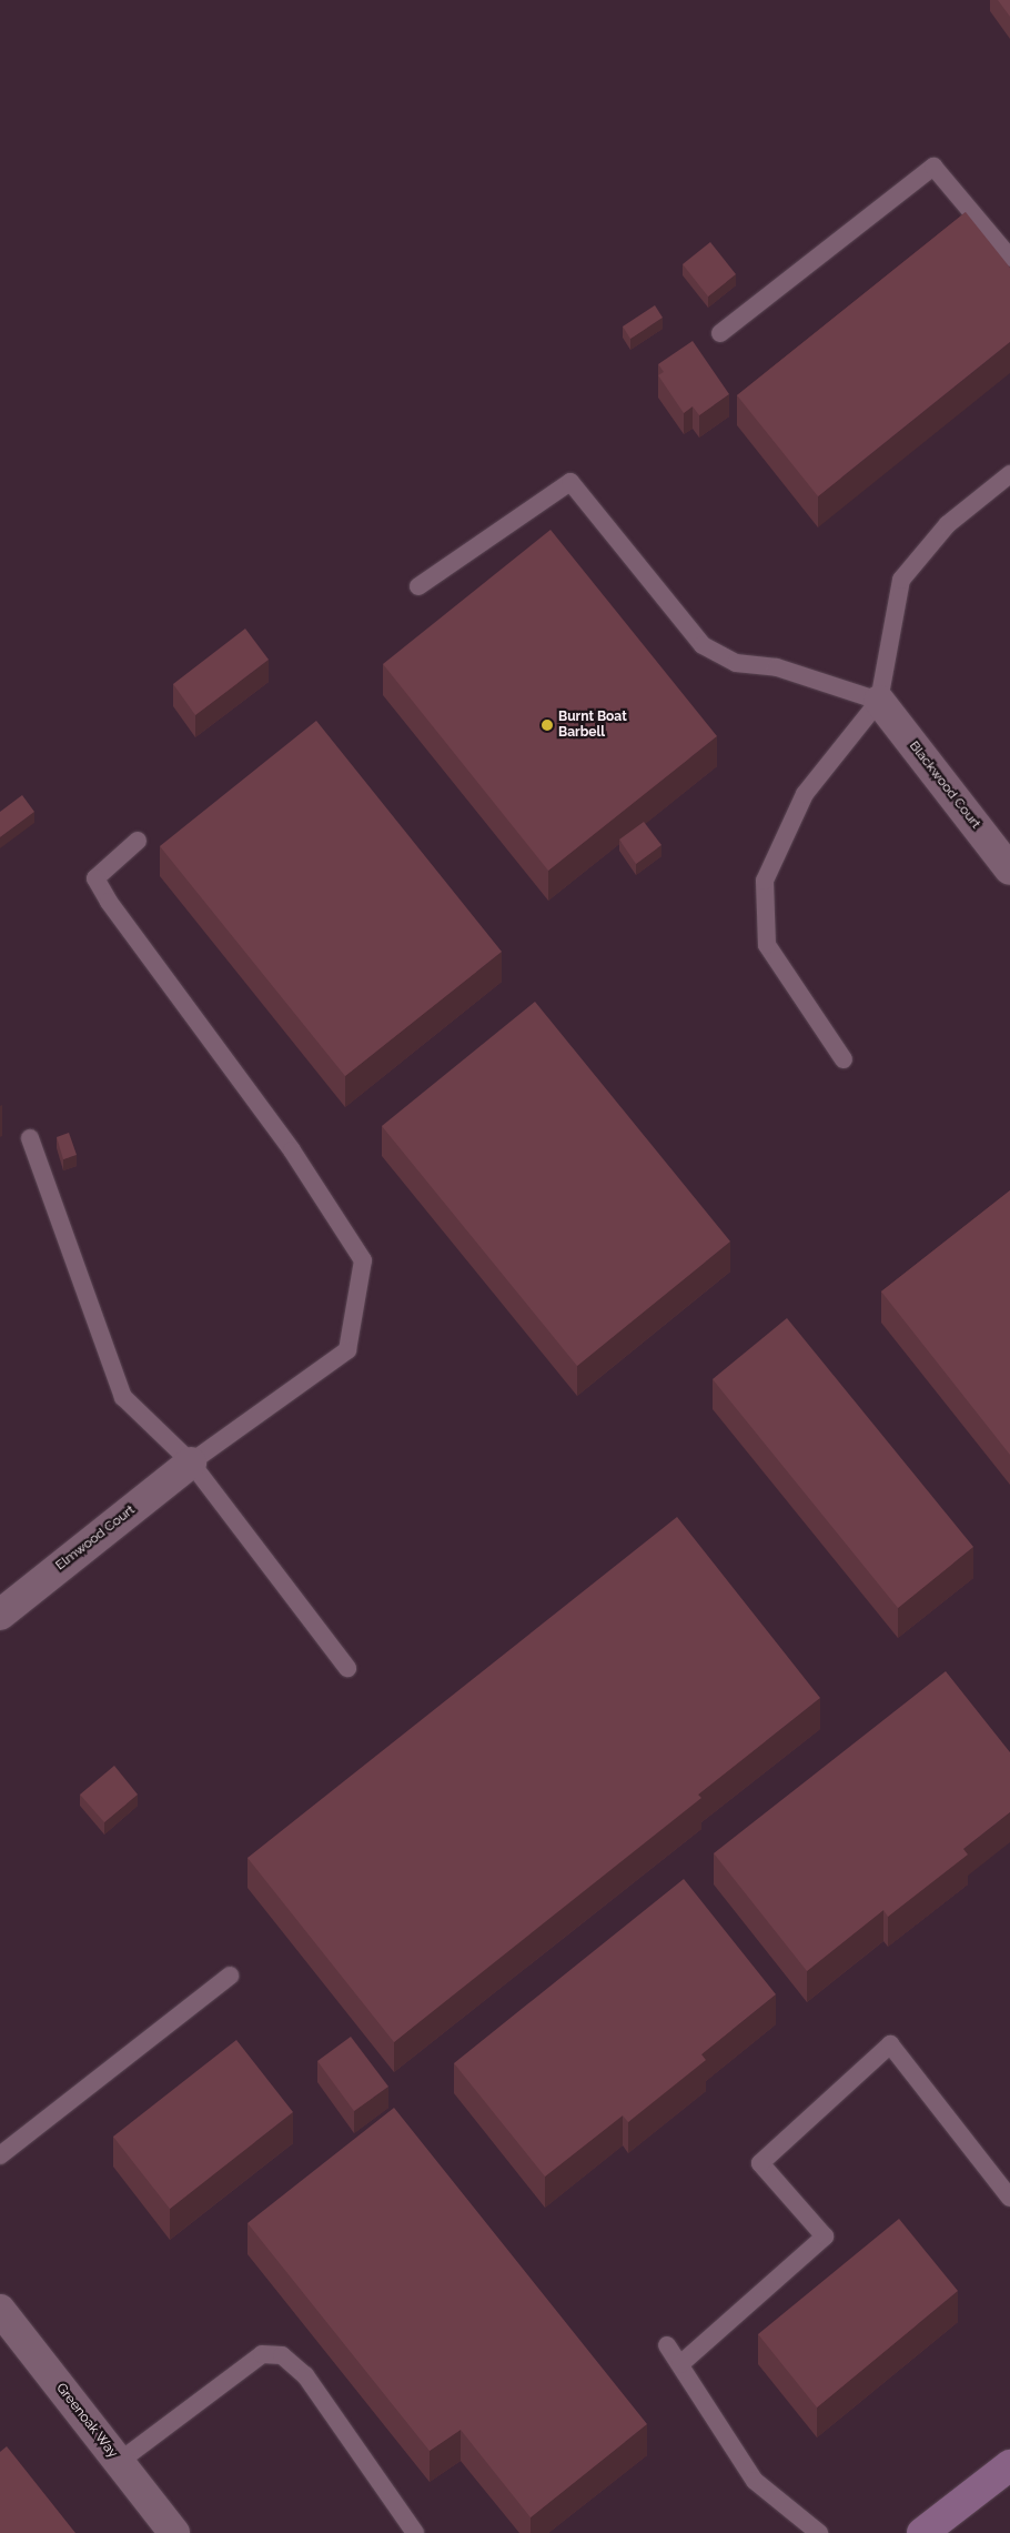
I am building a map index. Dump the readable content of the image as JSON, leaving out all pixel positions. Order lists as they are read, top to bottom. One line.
{"streets":{"street":["Blackwood Court","Elmwood Court","Greenoak Way"]},"places":["Burnt Boat Barbell"]}
